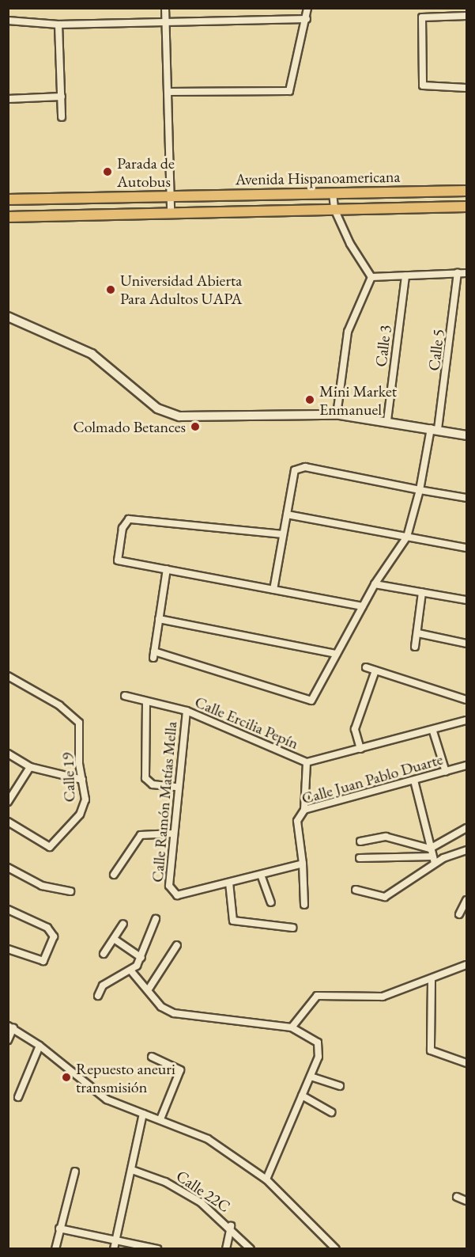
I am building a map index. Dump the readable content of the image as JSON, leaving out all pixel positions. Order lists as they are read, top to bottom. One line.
{"streets":{"main road":["Avenida Hispanoamericana"],"street":["Calle 3","Calle 5","Calle Ercilia Pepín","Calle 19","Calle Juan Pablo Duarte","Calle Ramón Matías Mella","Calle 22C"]},"crossings":[["Calle Ercilia Pepín","Calle Ramón Matías Mella"]],"places":["Parada de Autobus","Universidad Abierta Para Adultos UAPA","Mini Market Enmanuel","Colmado Betances","Repuesto aneuri transmisión"]}
